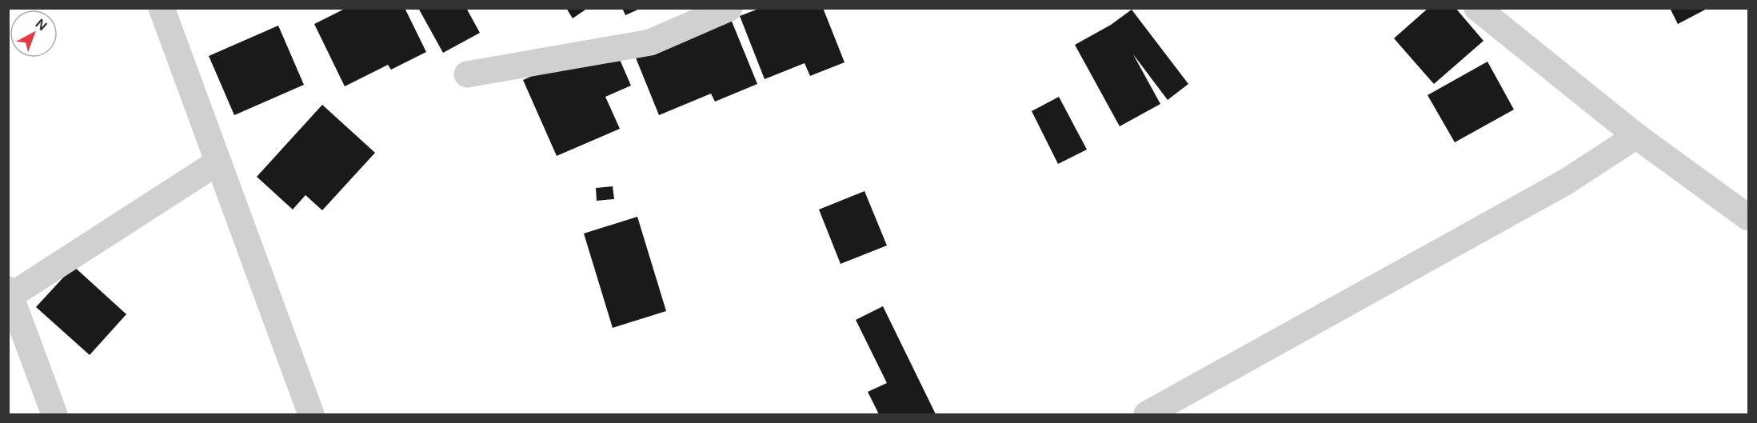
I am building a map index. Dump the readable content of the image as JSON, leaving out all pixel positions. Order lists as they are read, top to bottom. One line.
{"north":"top right"}
